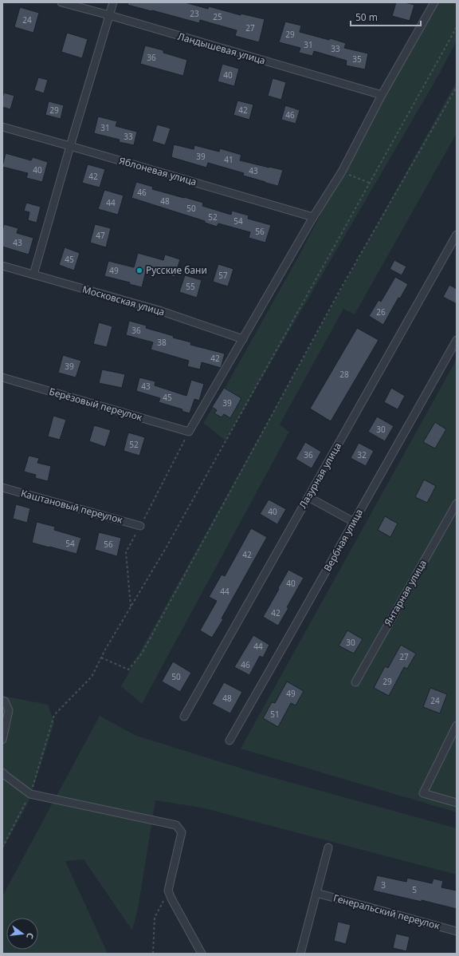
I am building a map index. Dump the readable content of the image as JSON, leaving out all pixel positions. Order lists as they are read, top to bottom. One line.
{"streets":{"street":["Ландышевая улица","Яблоневая улица","Московская улица","Берёзовый переулок","Лазурная улица","Каштановый переулок","Вербная улица","Янтарная улица","Генеральский переулок"]},"places":["Русские бани"],"house_numbers":["23","25","24","27","29","31","33","36","35","40","29","42","46","31","33","39","41","40","43","42","46","48","44","50","52","54","56","47","43","45","49","57","55","26","36","38","42","39","28","43","45","39","30","52","36","32","40","54","56","42","40","44","42","30","44","27","46","50","29","49","48","24","51","3","5"],"scale_bar":"50 m","north":"right"}
